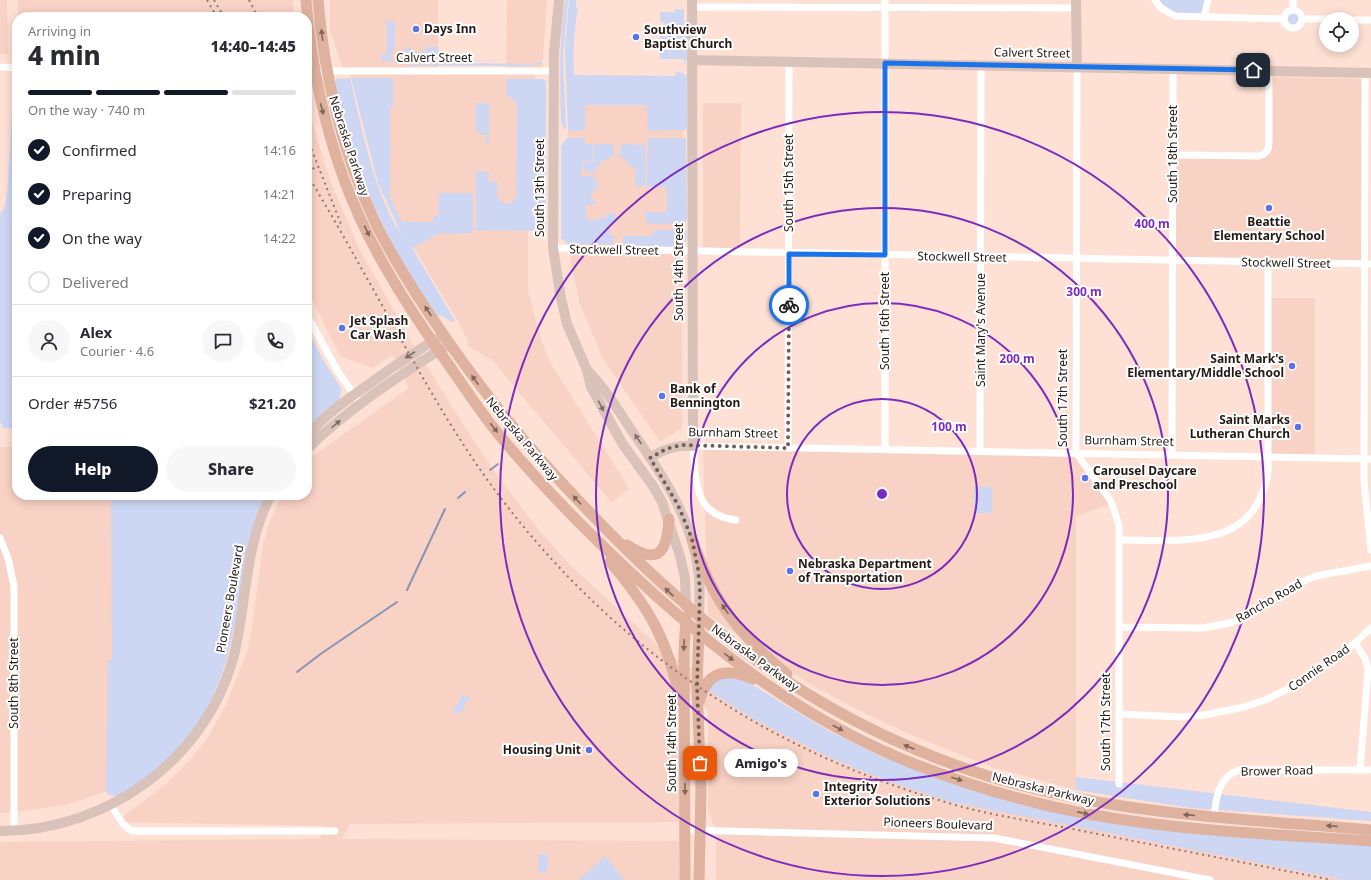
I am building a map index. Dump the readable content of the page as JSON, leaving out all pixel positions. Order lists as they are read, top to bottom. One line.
{"streets":{"main road":["Calvert Street","Nebraska Parkway","South 13th Street","South 14th Street","South 17th Street","Burnham Street","Pioneers Boulevard"],"street":["South 18th Street","South 15th Street","Stockwell Street","South 16th Street","Saint Mary's Avenue","Rancho Road","Connie Road","South 8th Street","Brower Road"]},"crossings":[["Calvert Street","Nebraska Parkway"],["Calvert Street","South 18th Street"],["Calvert Street","South 15th Street"],["Calvert Street","South 13th Street"],["Calvert Street","South 14th Street"],["Calvert Street","South 16th Street"],["Calvert Street","Saint Mary's Avenue"],["Calvert Street","South 17th Street"],["Nebraska Parkway","South 13th Street"],["Nebraska Parkway","South 14th Street"],["Nebraska Parkway","Brower Road"],["South 18th Street","Stockwell Street"],["South 18th Street","Burnham Street"],["South 15th Street","Stockwell Street"],["South 15th Street","Burnham Street"],["South 13th Street","Stockwell Street"],["South 13th Street","South 14th Street"],["South 13th Street","Burnham Street"],["Stockwell Street","South 14th Street"],["Stockwell Street","South 16th Street"],["Stockwell Street","Saint Mary's Avenue"],["Stockwell Street","South 17th Street"],["South 14th Street","Burnham Street"],["South 14th Street","Pioneers Boulevard"],["South 16th Street","Burnham Street"],["Saint Mary's Avenue","Burnham Street"],["South 17th Street","Burnham Street"],["South 17th Street","Rancho Road"],["South 17th Street","Connie Road"],["Pioneers Boulevard","South 8th Street"]],"places":["Days Inn","Southview Baptist Church","Beattie Elementary School","Jet Splash Car Wash","Saint Mark's Elementary/Middle School","Bank of Bennington","Saint Marks Lutheran Church","Carousel Daycare and Preschool","Nebraska Department of Transportation","Housing Unit","Amigo's","Integrity Exterior Solutions"],"page":{"heading":["4 min","Arriving in","14:40–14:45"],"panel":["Alex","Courier · 4.6","Order #5756","$21.20"],"bar":"On the way · 740 m","list":[["Confirmed","14:16"],["Preparing","14:21"],["On the way","14:22"],"Delivered"],"buttons":["Help","Share"],"bubble":"Amigo's"},"rings":["400 m","300 m","200 m","100 m"]}
